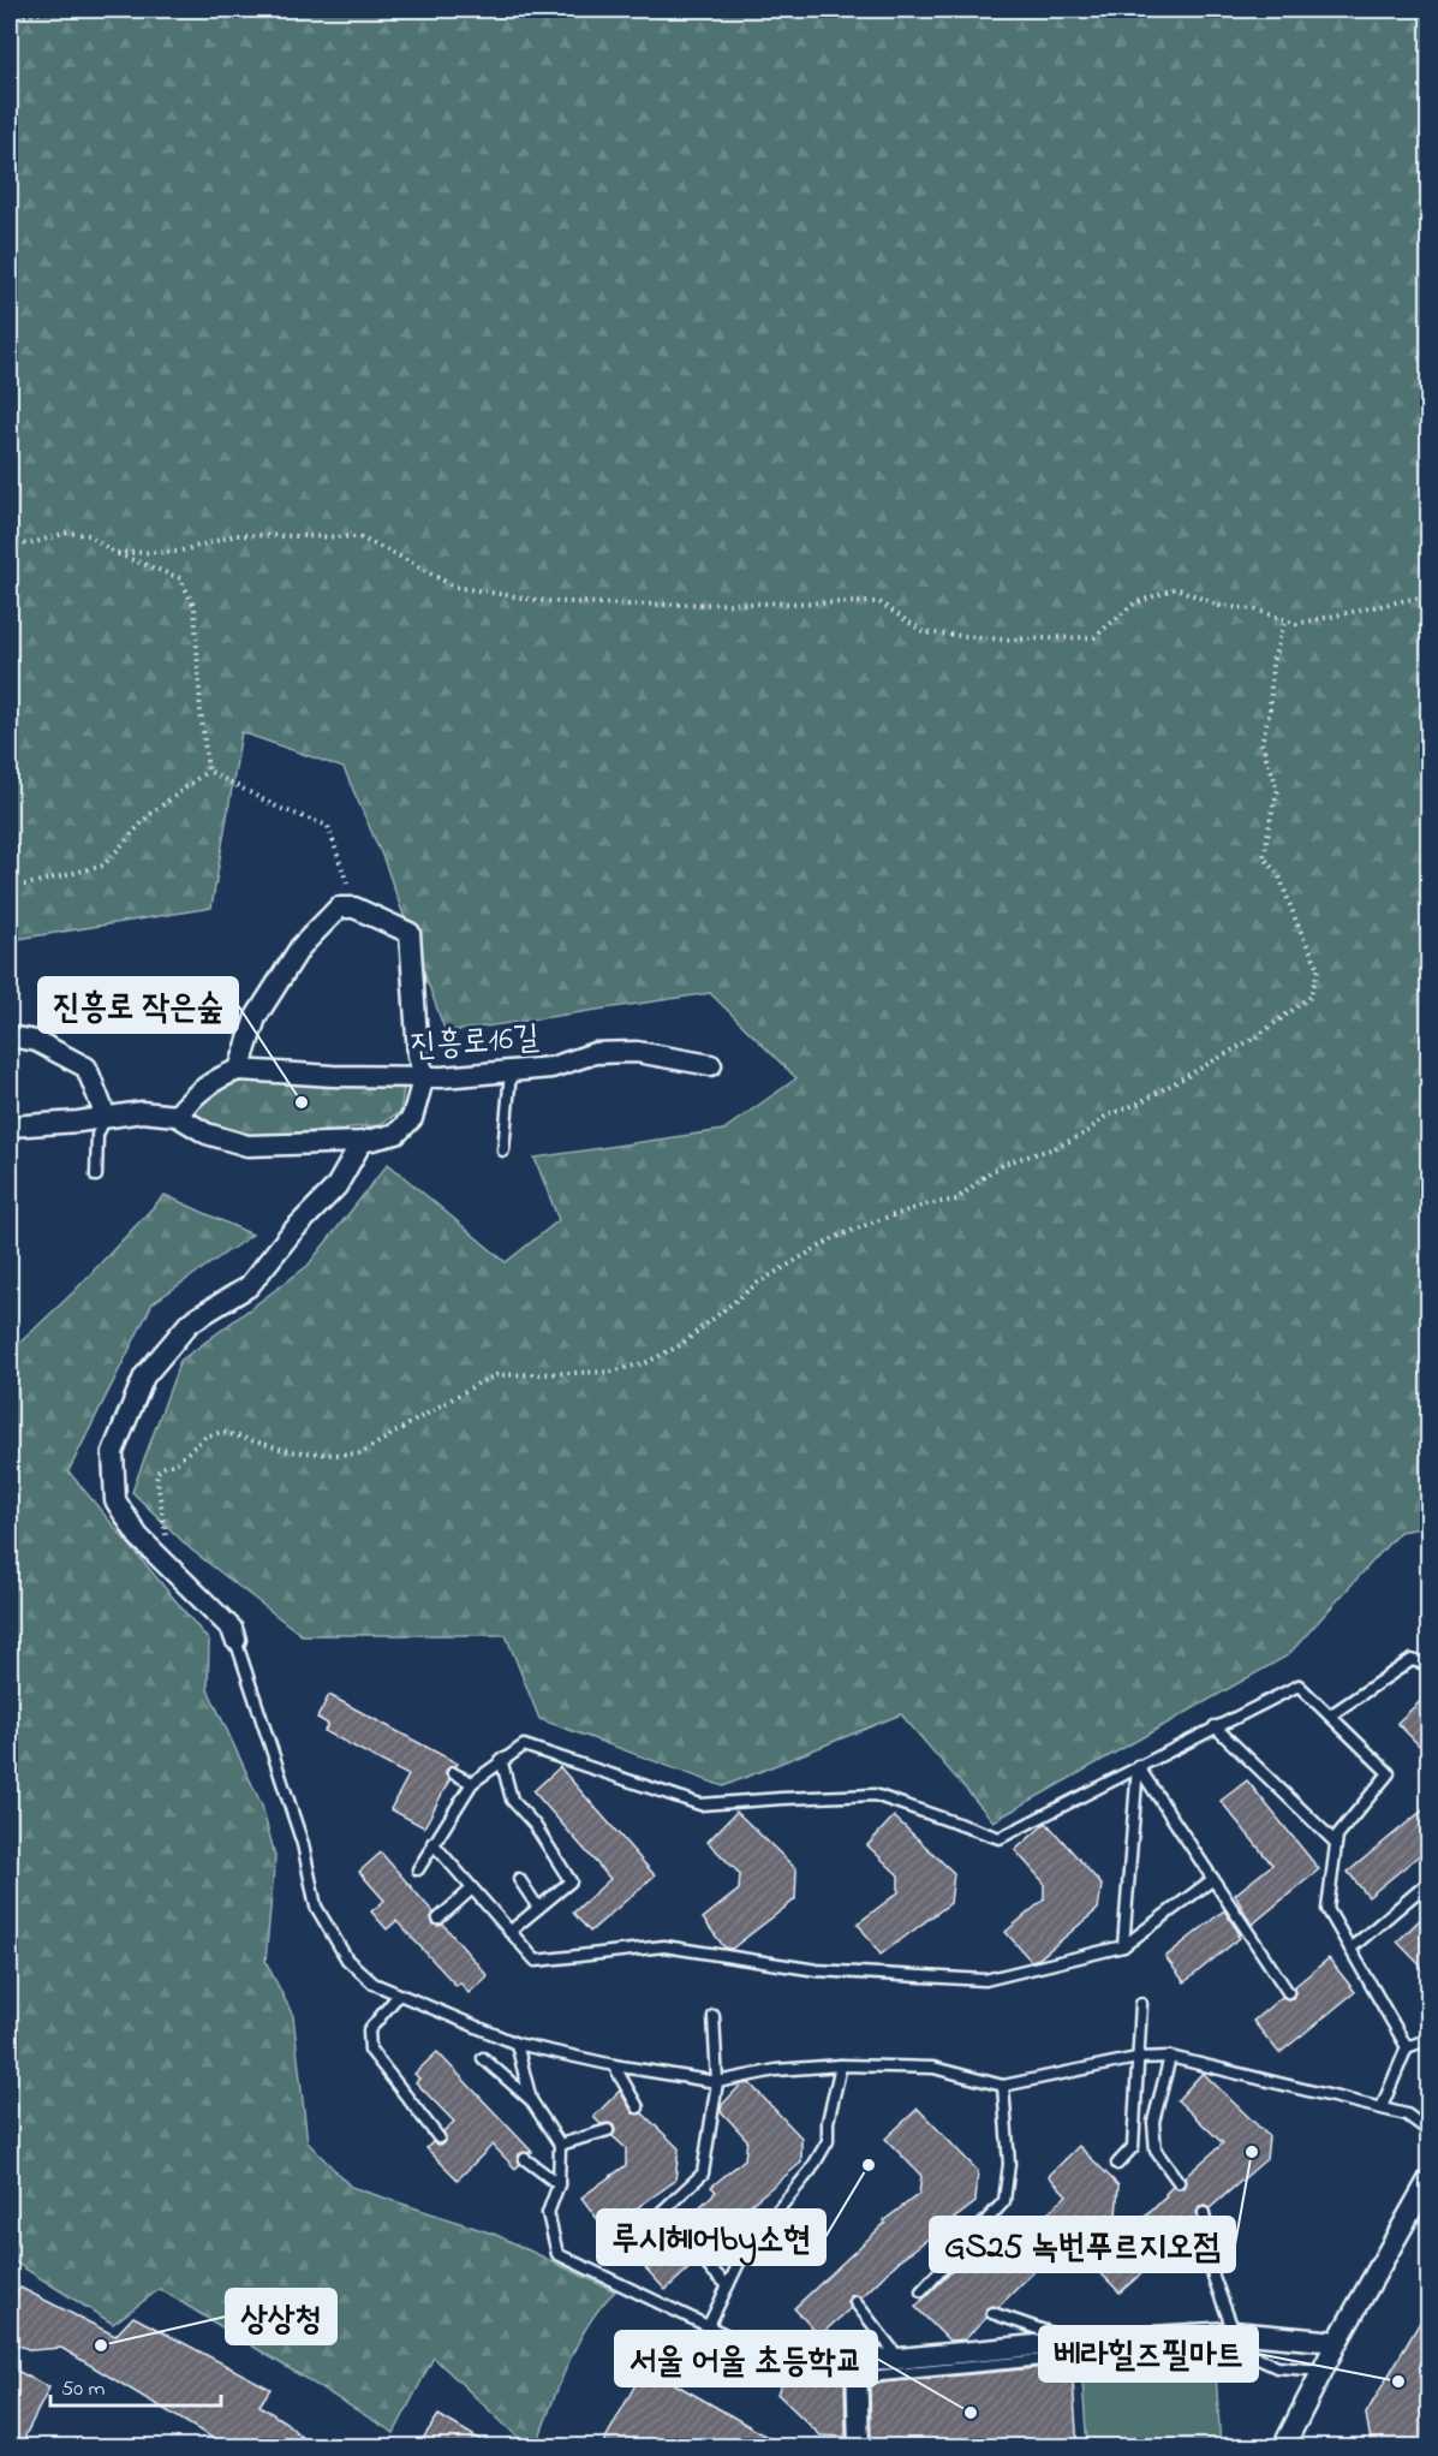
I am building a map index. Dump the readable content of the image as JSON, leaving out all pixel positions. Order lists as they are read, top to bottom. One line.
{"streets":{"street":["진흥로16길"]},"places":["진흥로 작은숲","GS25 녹번푸르지오점","루시헤어by소현","상상청","베라힐즈필마트","서울 어울 초등학교"],"scale_bar":"50 m"}
